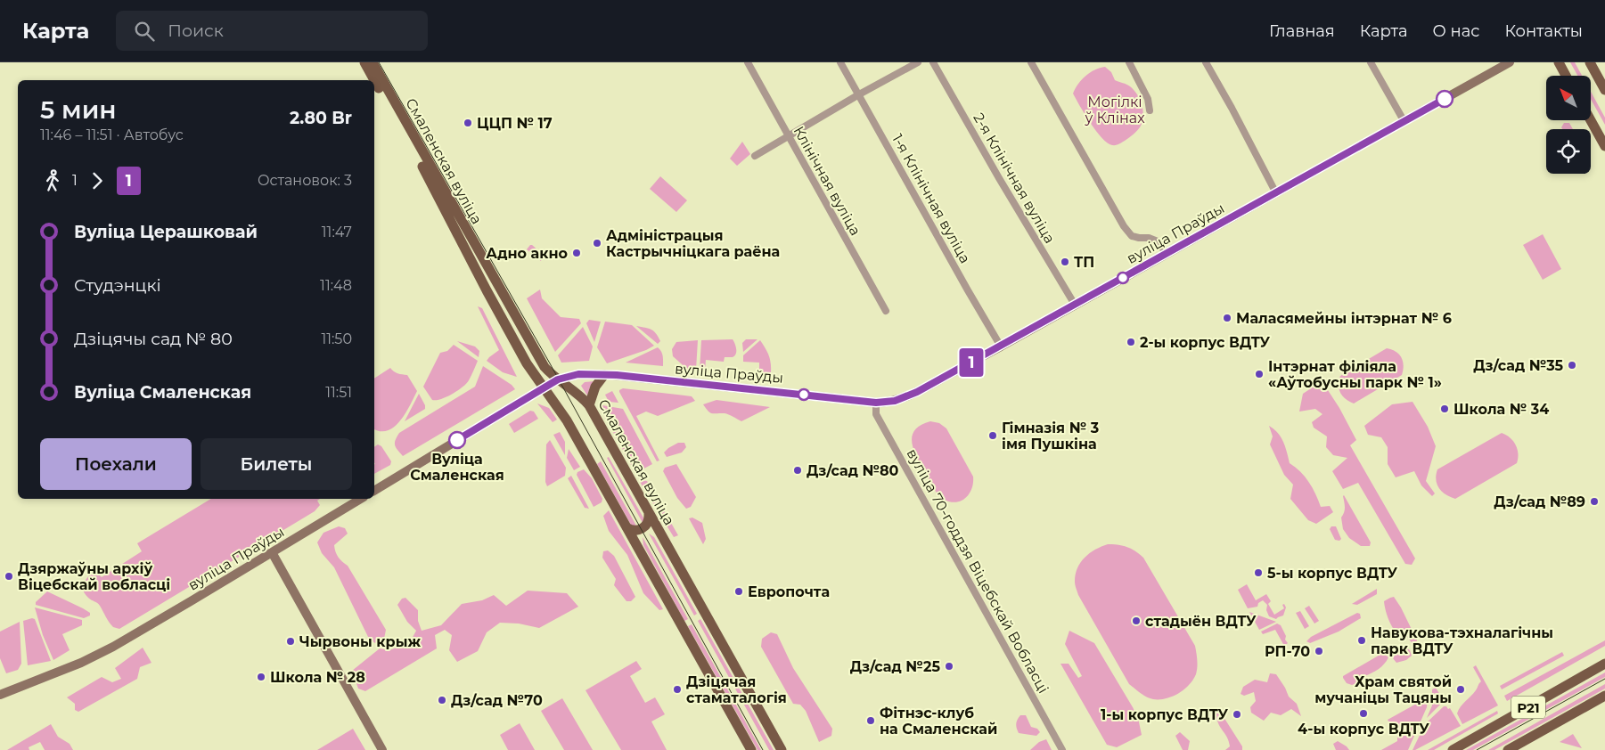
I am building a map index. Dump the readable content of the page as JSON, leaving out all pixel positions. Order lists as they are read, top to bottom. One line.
{"streets":{"main road":["Смаленская вуліца","вуліца Праўды","Р21"],"street":["2-я Клінічная вуліца","Клінічная вуліца","1-я Клінічная вуліца","вуліца 70-годдзя Віцебскай Вобласці"]},"crossings":[["Смаленская вуліца","вуліца Праўды"],["2-я Клінічная вуліца","вуліца Праўды"],["1-я Клінічная вуліца","вуліца Праўды"],["вуліца Праўды","вуліца 70-годдзя Віцебскай Вобласці"]],"parks":["Могілкі ў Клінах"],"places":["ЦЦП № 17","Адміністрацыя Кастрычніцкага раёна","Адно акно","ТП","Маласямейны інтэрнат № 6","2-ы корпус ВДТУ","Дз/сад №35","Інтэрнат філіяла «Аўтобусны парк № 1»","Школа № 34","Гімназія № 3 імя Пушкіна","Вуліца Смаленская","Дз/сад №80","Дз/сад №89","5-ы корпус ВДТУ","Дзяржаўны архіў Віцебскай вобласці","Европочта","стадыён ВДТУ","Навукова-тэхналагічны парк ВДТУ","Чырвоны крыж","РП-70","Дз/сад №25","Школа № 28","Дзіцячая стаматалогія","Храм святой мучаніцы Тацяны","Дз/сад №70","4-ы корпус ВДТУ","1-ы корпус ВДТУ","Фітнэс-клуб на Смаленскай"],"lines":["bus line 1"],"north":"top left","page":{"header":"Карта","search":"Поиск","nav":["Главная","Карта","О нас","Контакты"],"on_map":"1","heading":["5 мин","11:46 – 11:51 · Автобус","2.80 Br"],"legs":["1","1","Остановок: 3"],"list":[{"name":"Вуліца Церашковай","value":"11:47"},{"name":"Студэнцкі","value":"11:48"},{"name":"Дзіцячы сад № 80","value":"11:50"},{"name":"Вуліца Смаленская","value":"11:51"}],"buttons":["Поехали","Билеты"]}}
